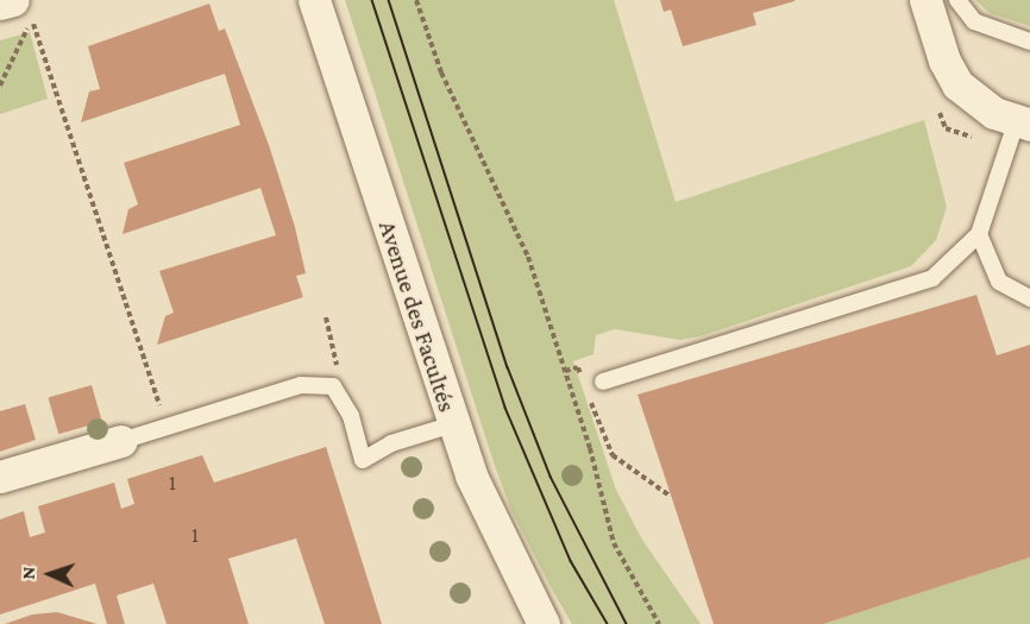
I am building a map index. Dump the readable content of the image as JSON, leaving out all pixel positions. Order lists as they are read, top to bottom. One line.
{"streets":{"street":["Avenue des Facultés"]},"house_numbers":["1","1"],"north":"left"}
